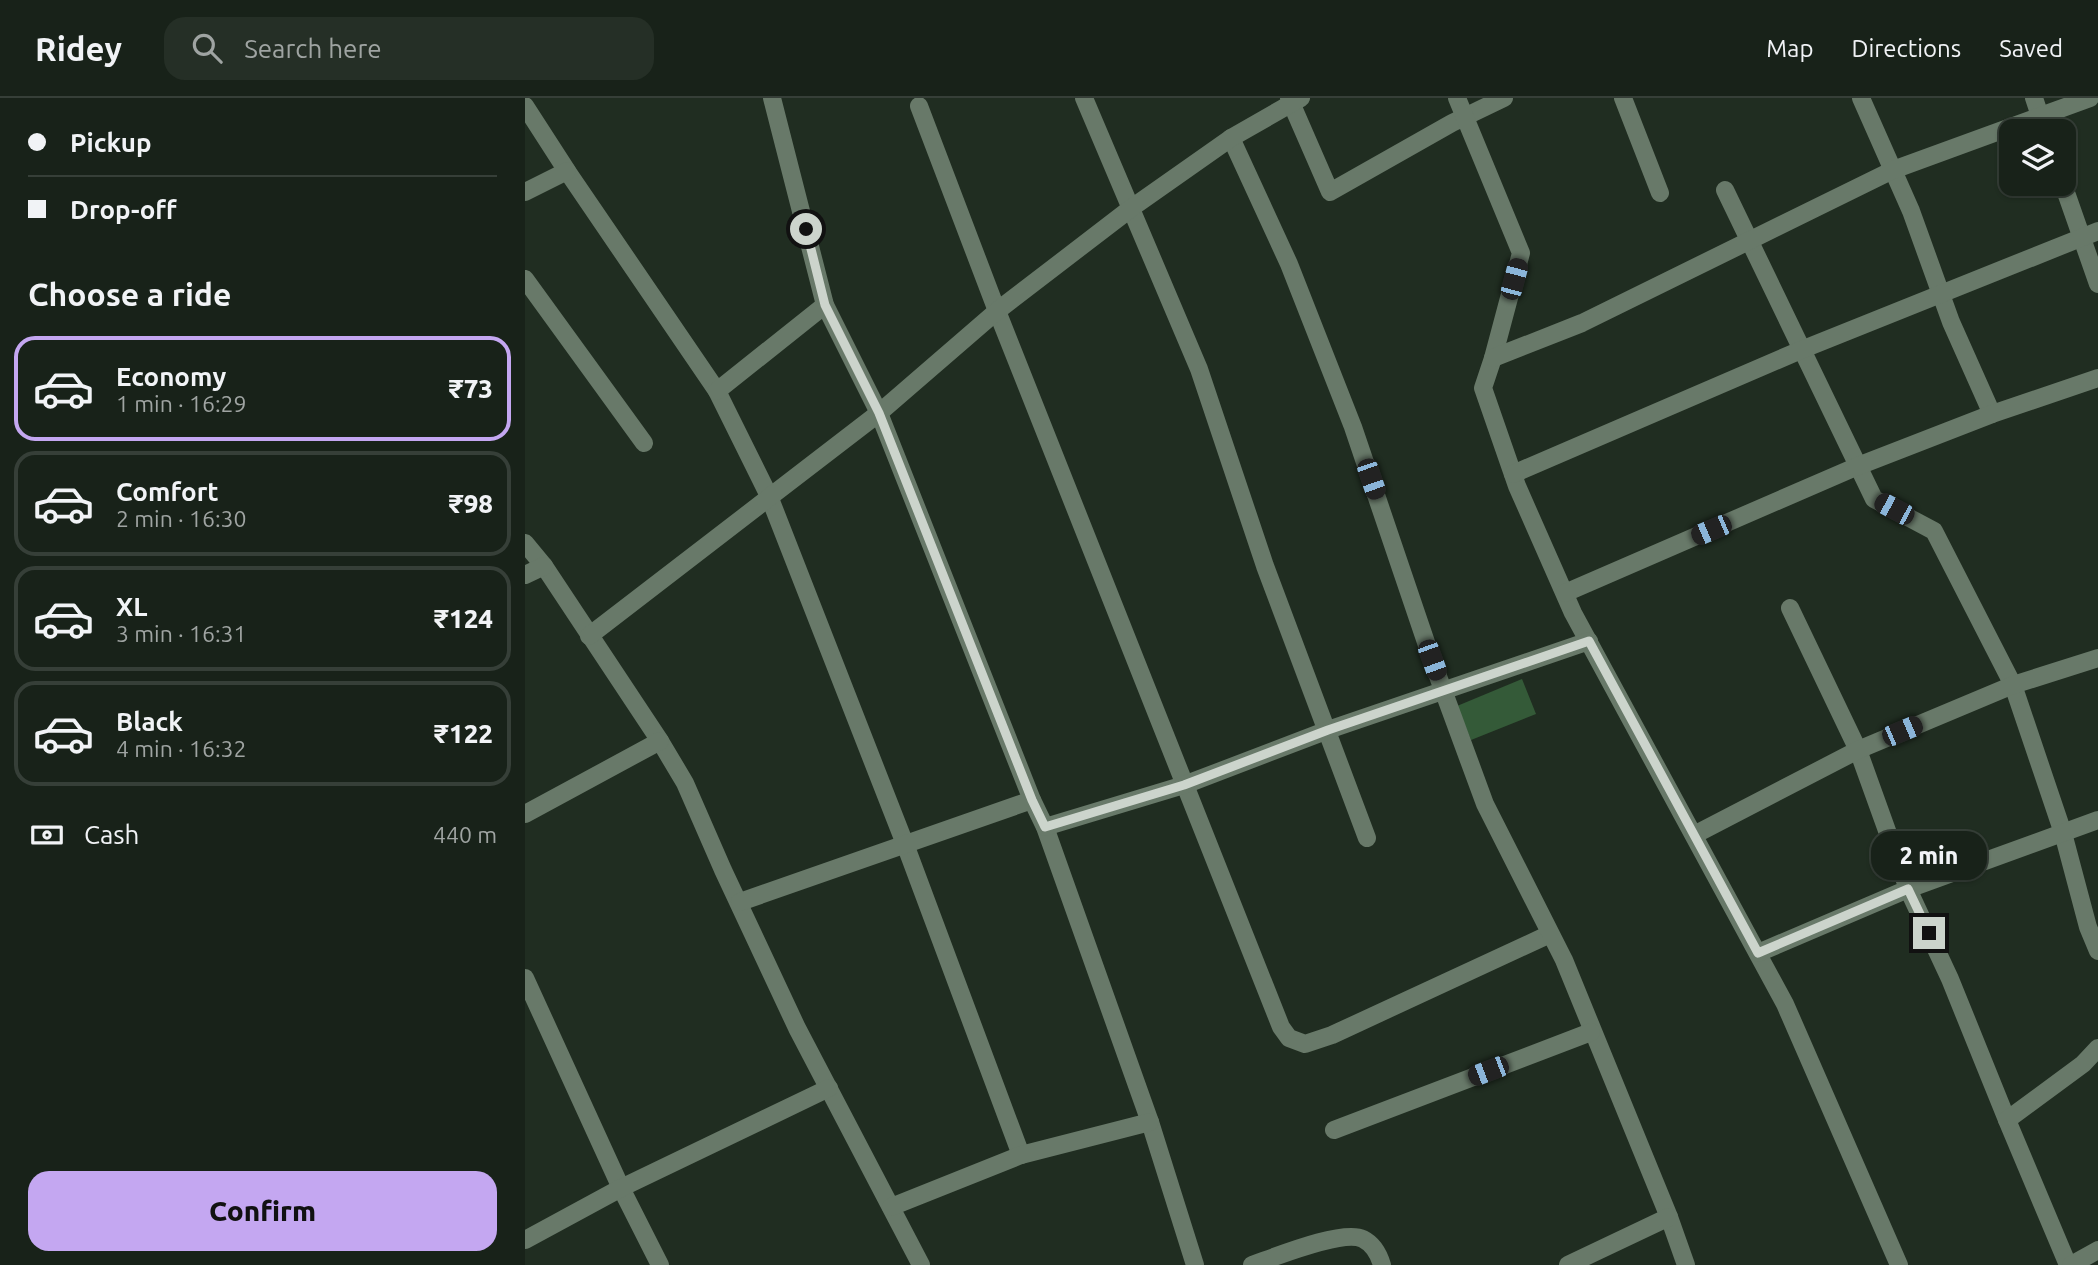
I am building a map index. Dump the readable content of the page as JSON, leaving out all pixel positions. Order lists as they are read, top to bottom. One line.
{"page":{"header":"Ridey","search":"Search here","nav":["Map","Directions","Saved"],"banner":["Pickup","Drop-off"],"heading":"Choose a ride","list":[{"name":"Economy","note":"1 min · 16:29","value":"₹73"},{"name":"Comfort","note":"2 min · 16:30","value":"₹98"},{"name":"XL","note":"3 min · 16:31","value":"₹124"},{"name":"Black","note":"4 min · 16:32","value":"₹122"}],"pay":["Cash","440 m"],"bubble":"2 min","buttons":"Confirm"}}
